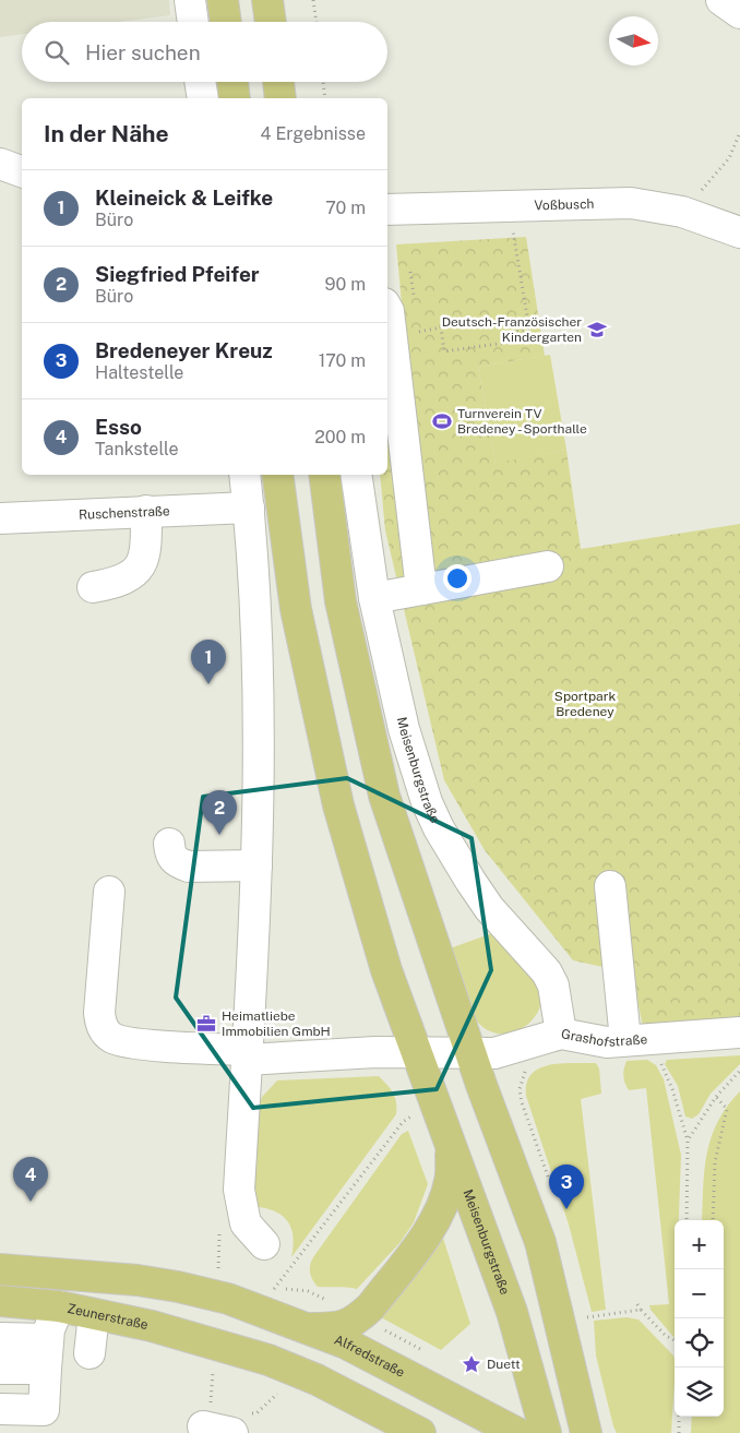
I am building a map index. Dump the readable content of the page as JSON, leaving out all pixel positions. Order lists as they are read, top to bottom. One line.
{"streets":{"main road":["Meisenburgstraße","Zeunerstraße","Alfredstraße"],"street":["Voßbusch","Ruschenstraße","Grashofstraße"]},"crossings":[["Meisenburgstraße","Grashofstraße"]],"parks":["Sportpark Bredeney"],"places":{"school or university":["Deutsch-Französischer Kindergarten"],"sports":["Turnverein TV Bredeney - Sporthalle"],"office":["Heimatliebe Immobilien GmbH"],"place":["Duett"]},"north":"right","page":{"search":"Hier suchen","heading":["In der Nähe","4 Ergebnisse"],"list":[{"mark":"1","name":"Kleineick & Leifke","note":"Büro","value":"70 m"},{"mark":"2","name":"Siegfried Pfeifer","note":"Büro","value":"90 m"},{"mark":"3","name":"Bredeneyer Kreuz","note":"Haltestelle","value":"170 m"},{"mark":"4","name":"Esso","note":"Tankstelle","value":"200 m"}],"pins":["1","2","4","3"],"map_buttons":["+","−"]}}
